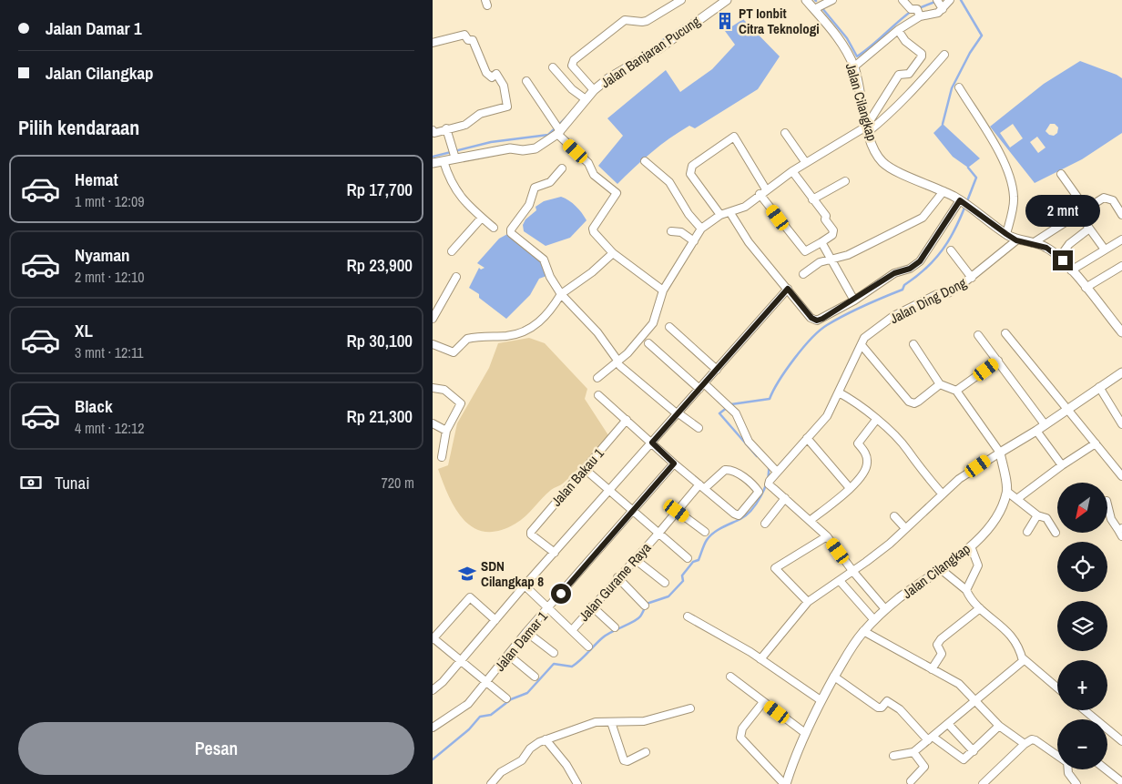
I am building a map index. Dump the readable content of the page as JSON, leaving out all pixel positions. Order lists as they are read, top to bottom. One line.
{"streets":{"street":["Jalan Banjaran Pucung","Jalan Cilangkap","Jalan Ding Dong","Jalan Bakau 1","Jalan Gurame Raya","Jalan Damar 1"]},"crossings":[["Jalan Cilangkap","Jalan Ding Dong"]],"places":{"building":["PT Ionbit Citra Teknologi"],"school or university":["SDN Cilangkap 8"]},"north":"bottom left","page":{"banner":["Jalan Damar 1","Jalan Cilangkap"],"heading":"Pilih kendaraan","list":[{"name":"Hemat","note":"1 mnt · 12:09","value":"Rp 17,700"},{"name":"Nyaman","note":"2 mnt · 12:10","value":"Rp 23,900"},{"name":"XL","note":"3 mnt · 12:11","value":"Rp 30,100"},{"name":"Black","note":"4 mnt · 12:12","value":"Rp 21,300"}],"bubble":"2 mnt","pay":["Tunai","720 m"],"map_buttons":["+","−"],"buttons":"Pesan"}}
